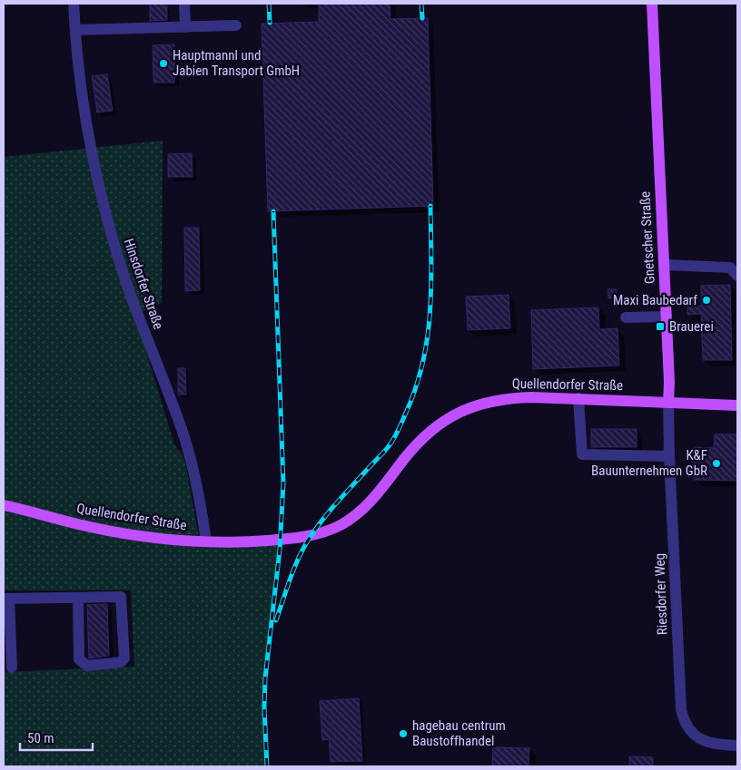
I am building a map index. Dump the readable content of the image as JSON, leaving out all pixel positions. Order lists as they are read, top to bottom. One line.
{"streets":{"main road":["Gnetscher Straße","Quellendorfer Straße"],"street":["Hinsdorfer Straße","Riesdorfer Weg"]},"crossings":[["Gnetscher Straße","Quellendorfer Straße"],["Gnetscher Straße","Riesdorfer Weg"],["Hinsdorfer Straße","Quellendorfer Straße"],["Quellendorfer Straße","Riesdorfer Weg"]],"places":{"other":["Hauptmannl und Jabien Transport GmbH","Maxi Baubedarf","K&F Bauunternehmen GbR","hagebau centrum Baustoffhandel"],"transit":["Brauerei"]},"scale_bar":"50 m"}
